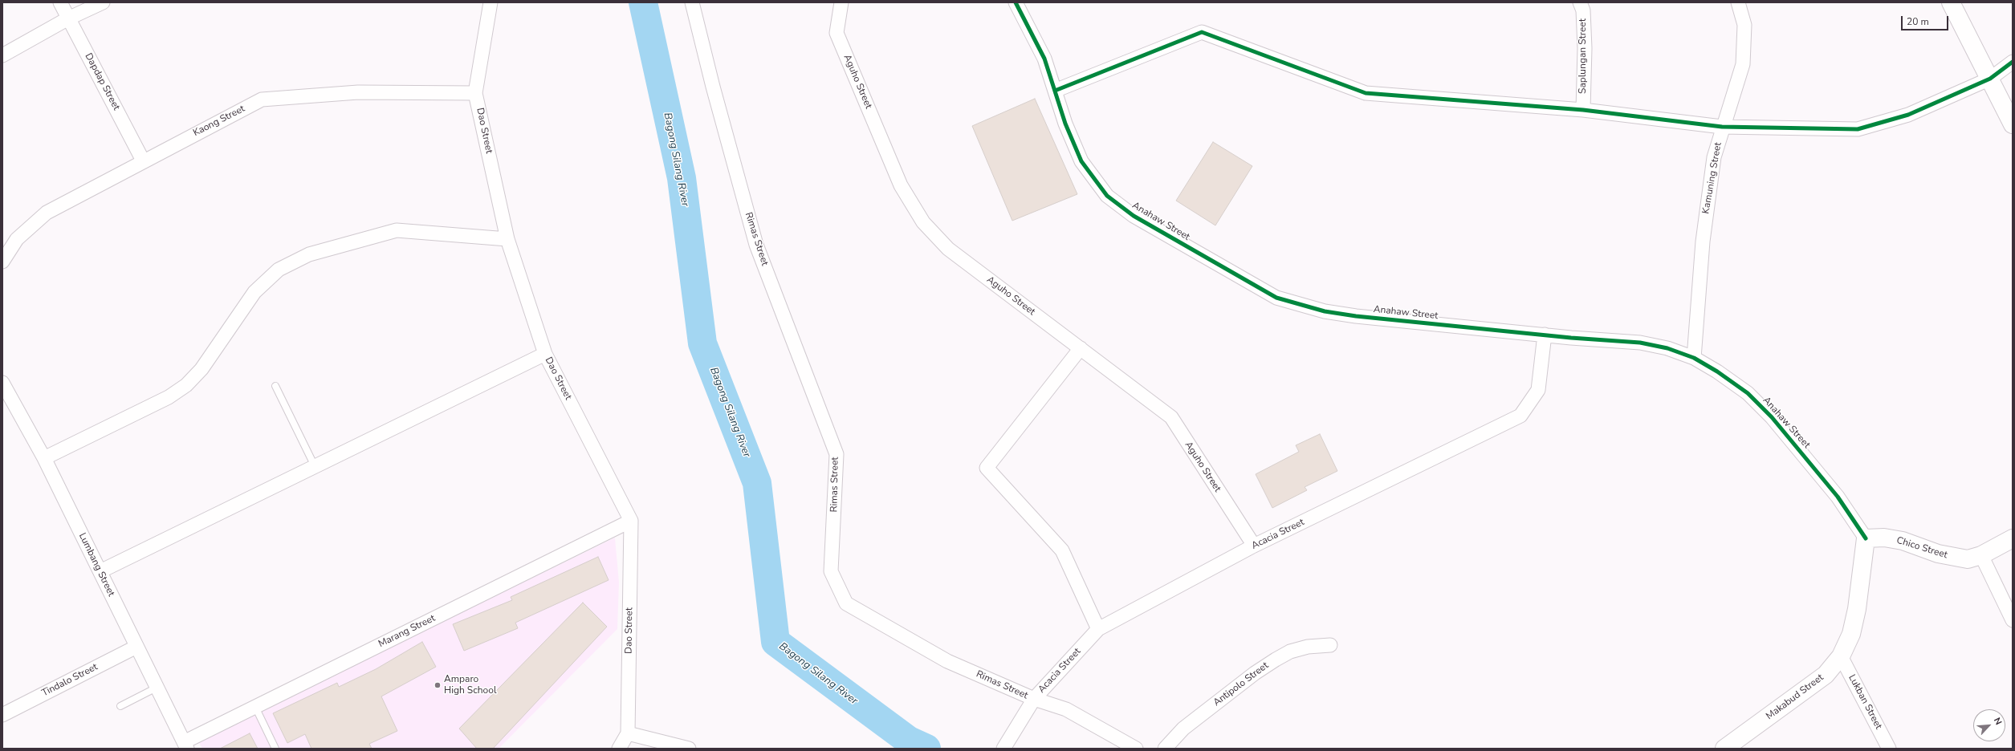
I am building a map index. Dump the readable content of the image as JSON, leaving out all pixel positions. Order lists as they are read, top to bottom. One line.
{"streets":{"street":["Saplungan Street","Dapdap Street","Aguho Street","Kaong Street","Dao Street","Kamuning Street","Anahaw Street","Rimas Street","Acacia Street","Chico Street","Lumbang Street","Marang Street","Tindalo Street","Antipolo Street","Makabud Street","Lukban Street"]},"crossings":[["Dapdap Street","Kaong Street"],["Aguho Street","Acacia Street"],["Kaong Street","Dao Street"],["Dao Street","Marang Street"],["Kamuning Street","Anahaw Street"],["Anahaw Street","Acacia Street"],["Anahaw Street","Chico Street"],["Anahaw Street","Makabud Street"],["Rimas Street","Acacia Street"],["Chico Street","Makabud Street"],["Lumbang Street","Marang Street"],["Lumbang Street","Tindalo Street"],["Makabud Street","Lukban Street"]],"water":["Bagong Silang River"],"places":["Amparo High School"],"scale_bar":"20 m","north":"top right"}
